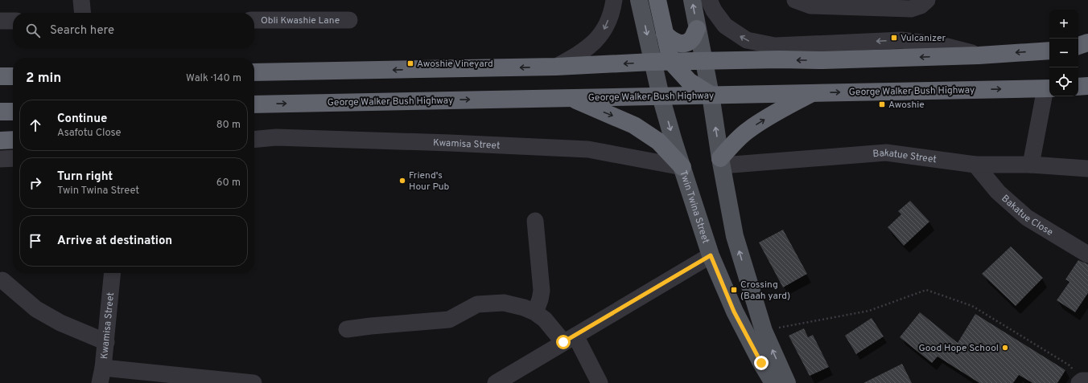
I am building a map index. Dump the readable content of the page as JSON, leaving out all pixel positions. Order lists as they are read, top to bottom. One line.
{"streets":{"highway":["George Walker Bush Highway"],"main road":["Twin Twina Street"],"street":["Obli Kwashie Lane","Kwamisa Street","Bakatue Street","Bakatue Close"]},"crossings":[["George Walker Bush Highway","Twin Twina Street"],["Kwamisa Street","Twin Twina Street"],["Bakatue Street","Bakatue Close"]],"places":{"transit":["Vulcanizer","Awoshie Vineyard","Awoshie","Crossing (Baah yard)"],"other":["Friend's Hour Pub","Good Hope School"]},"page":{"map_buttons":["+","−"],"search":"Search here","heading":["2 min","Walk · 140 m"],"list":[["Continue","Asafotu Close","80 m"],["Turn right","Twin Twina Street","60 m"],"Arrive at destination"]}}
